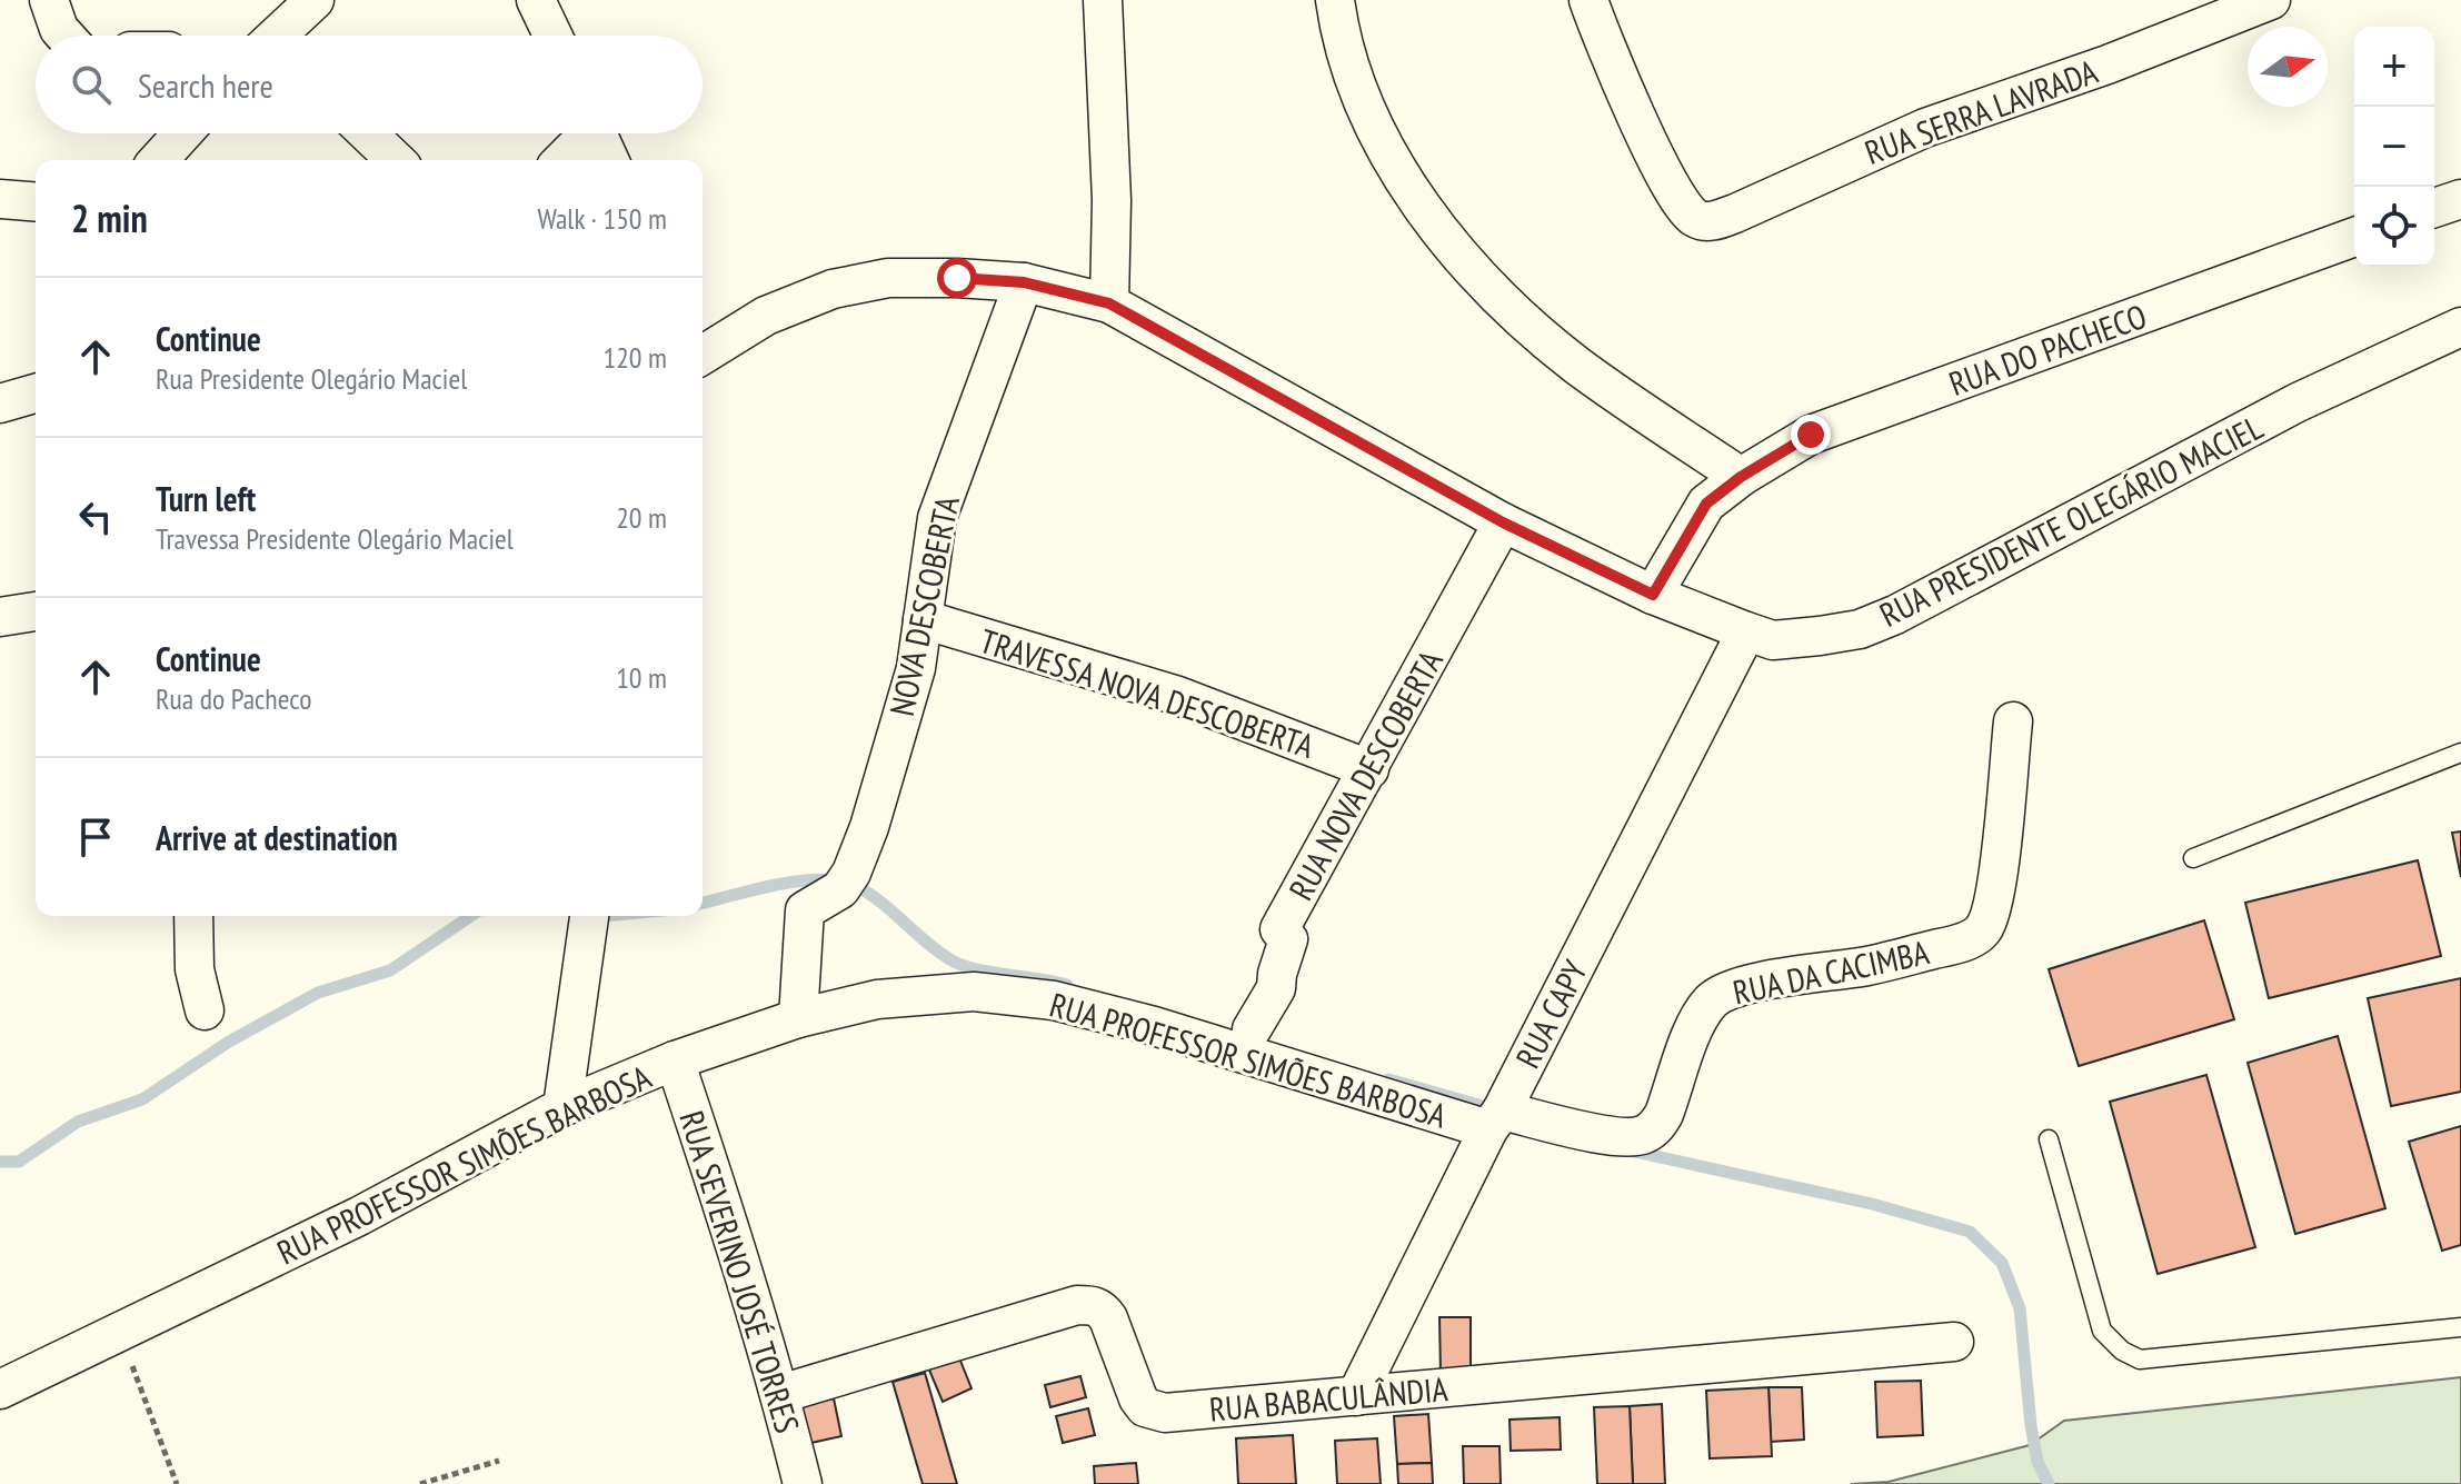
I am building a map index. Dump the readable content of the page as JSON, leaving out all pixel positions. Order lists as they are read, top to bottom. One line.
{"streets":{"street":["RUA SERRA LAVRADA","RUA DO PACHECO","RUA PRESIDENTE OLEGÁRIO MACIEL","NOVA DESCOBERTA","TRAVESSA NOVA DESCOBERTA","RUA NOVA DESCOBERTA","RUA DA CACIMBA","RUA CAPY","RUA PROFESSOR SIMÕES BARBOSA","RUA SEVERINO JOSÉ TORRES","RUA BABACULÂNDIA"]},"crossings":[["RUA DO PACHECO","RUA PRESIDENTE OLEGÁRIO MACIEL"],["RUA PRESIDENTE OLEGÁRIO MACIEL","NOVA DESCOBERTA"],["RUA PRESIDENTE OLEGÁRIO MACIEL","RUA NOVA DESCOBERTA"],["RUA PRESIDENTE OLEGÁRIO MACIEL","RUA CAPY"],["NOVA DESCOBERTA","TRAVESSA NOVA DESCOBERTA"],["NOVA DESCOBERTA","RUA PROFESSOR SIMÕES BARBOSA"],["TRAVESSA NOVA DESCOBERTA","RUA NOVA DESCOBERTA"],["RUA DA CACIMBA","RUA CAPY"],["RUA DA CACIMBA","RUA PROFESSOR SIMÕES BARBOSA"],["RUA CAPY","RUA PROFESSOR SIMÕES BARBOSA"],["RUA CAPY","RUA BABACULÂNDIA"],["RUA PROFESSOR SIMÕES BARBOSA","RUA SEVERINO JOSÉ TORRES"],["RUA SEVERINO JOSÉ TORRES","RUA BABACULÂNDIA"]],"north":"right","page":{"map_buttons":["+","−"],"search":"Search here","heading":["2 min","Walk · 150 m"],"list":[["Continue","Rua Presidente Olegário Maciel","120 m"],["Turn left","Travessa Presidente Olegário Maciel","20 m"],["Continue","Rua do Pacheco","10 m"],"Arrive at destination"]}}
